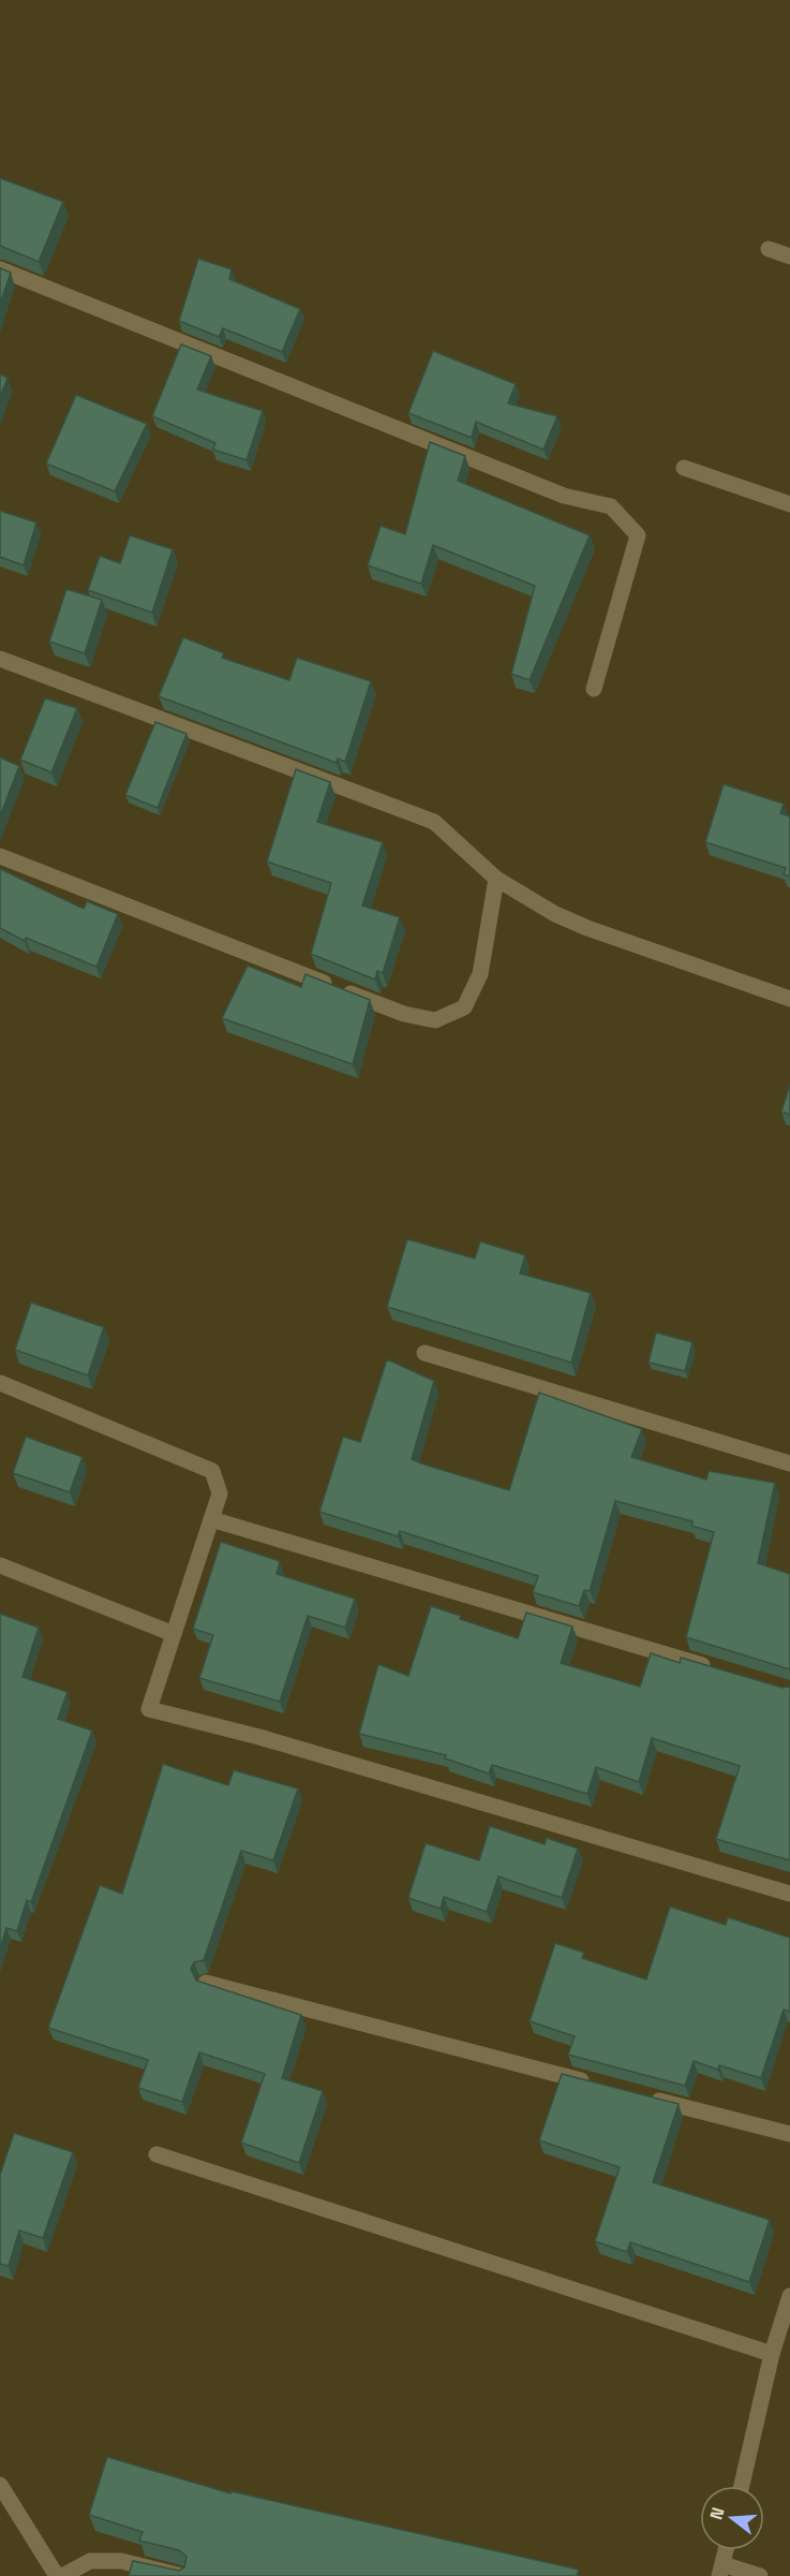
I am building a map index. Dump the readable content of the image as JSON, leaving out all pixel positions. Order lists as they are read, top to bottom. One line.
{"north":"left"}
